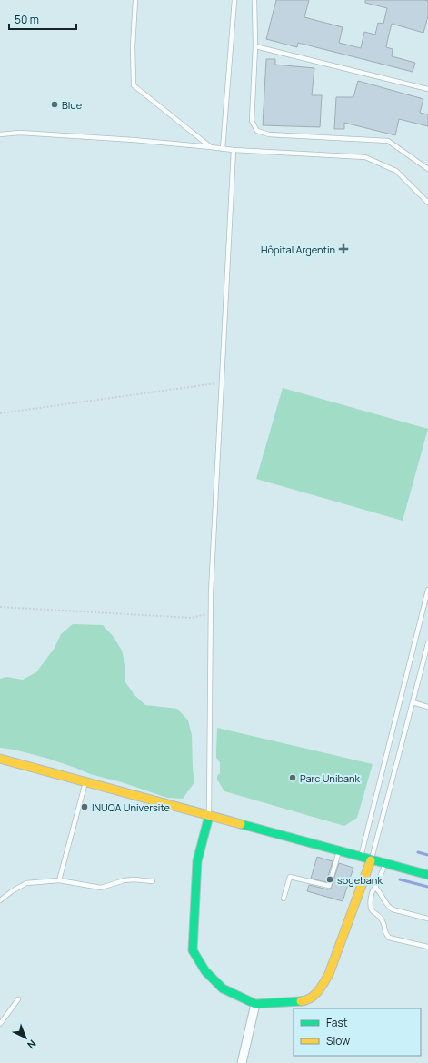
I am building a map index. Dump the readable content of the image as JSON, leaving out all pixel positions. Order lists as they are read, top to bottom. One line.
{"places":{"other":["Blue","Parc Unibank","INUQA Universite","sogebank"],"health":["Hôpital Argentin"]},"legend":["Fast","Slow"],"scale_bar":"50 m","north":"bottom right"}
